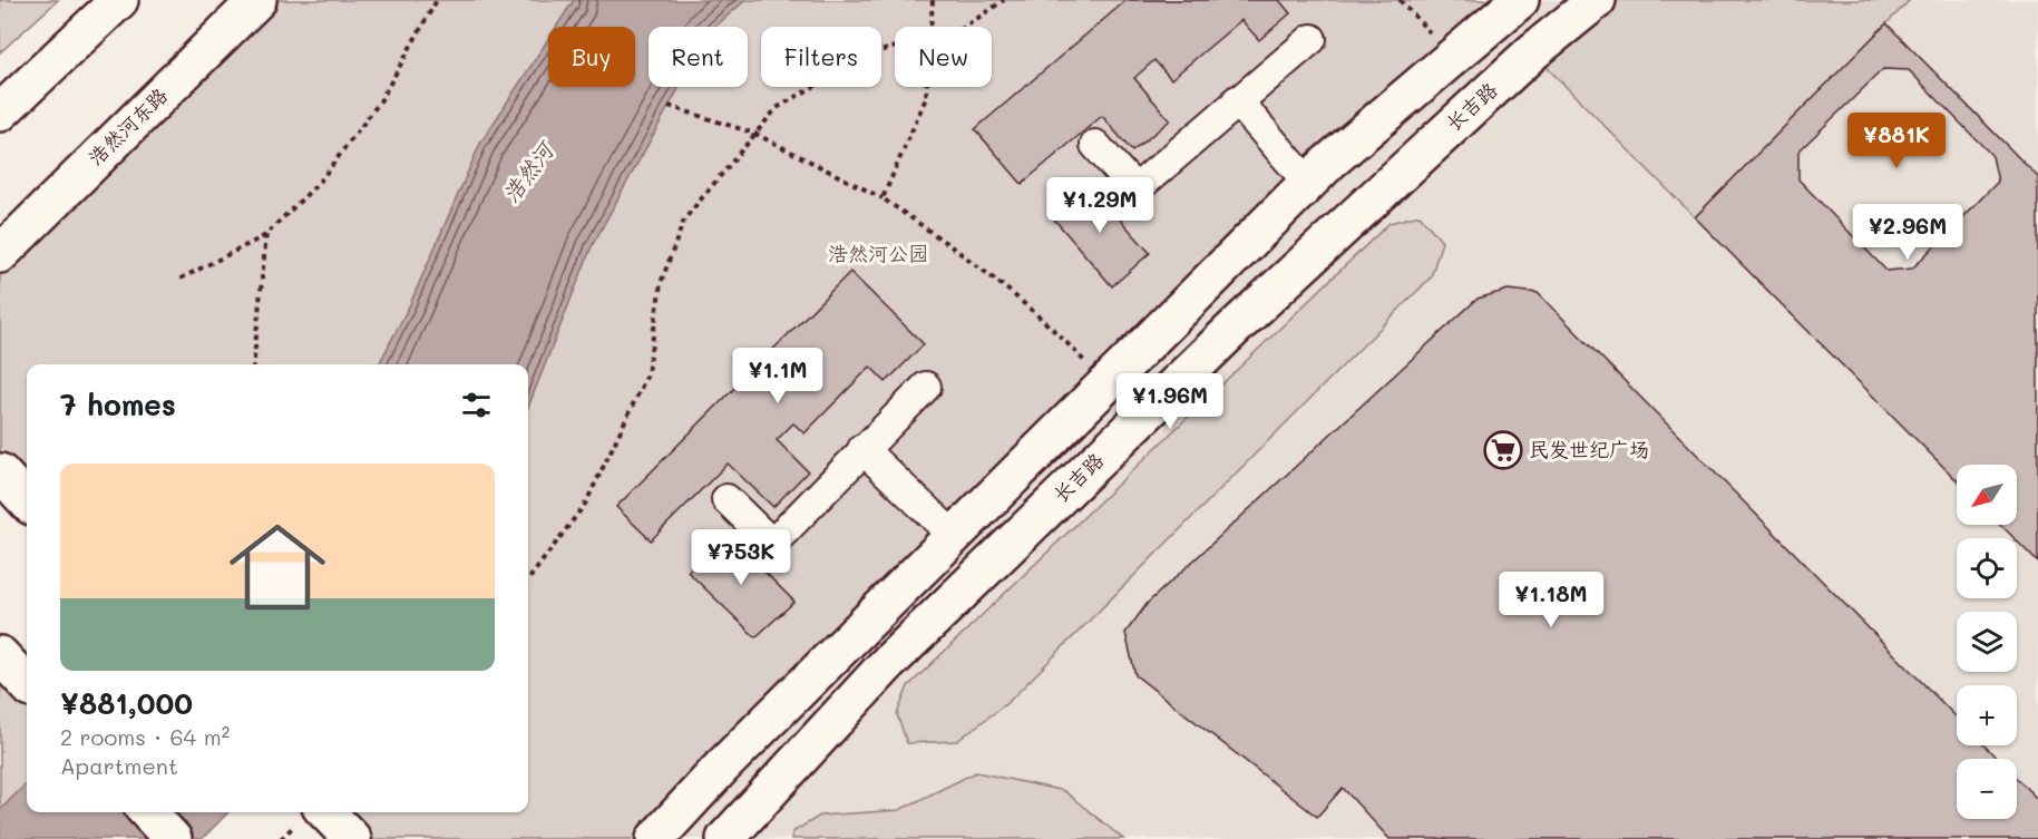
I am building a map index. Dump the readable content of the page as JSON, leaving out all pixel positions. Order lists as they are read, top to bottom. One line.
{"streets":{"street":["长吉路","浩然河东路"]},"water":["浩然河"],"parks":["浩然河公园"],"places":{"supermarket":["民发世纪广场"]},"north":"bottom left","page":{"chip":["Buy","Rent","Filters","New"],"price":["¥881K","¥1.29M","¥2.96M","¥1.1M","¥1.96M","¥753K","¥1.18M"],"heading":"7 homes","list":[{"name":"¥881,000","note":"2 rooms · 64 m² · Apartment"}],"map_buttons":["+","−"]}}
